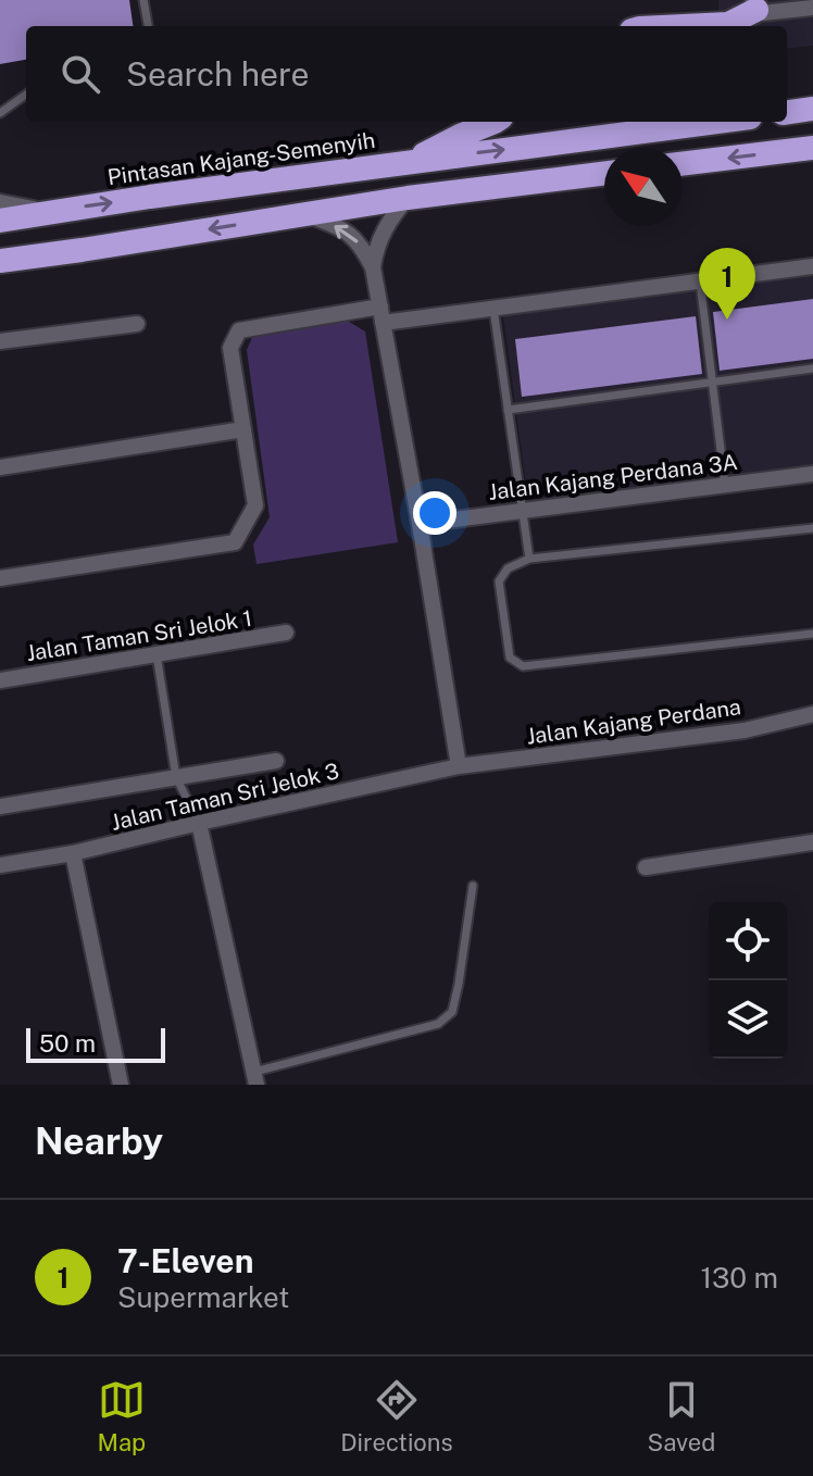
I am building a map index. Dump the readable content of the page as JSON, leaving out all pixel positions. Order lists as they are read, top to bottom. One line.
{"streets":{"highway":["Pintasan Kajang-Semenyih"],"street":["Jalan Kajang Perdana 3A","Jalan Taman Sri Jelok 1","Jalan Kajang Perdana","Jalan Taman Sri Jelok 3"]},"crossings":[["Jalan Kajang Perdana","Jalan Taman Sri Jelok 3"]],"scale_bar":"50 m","north":"top left","page":{"search":"Search here","pins":"1","scale":"50 m","heading":"Nearby","list":[{"mark":"1","name":"7-Eleven","note":"Supermarket","value":"130 m"}],"nav":["Map","Directions","Saved"]}}
